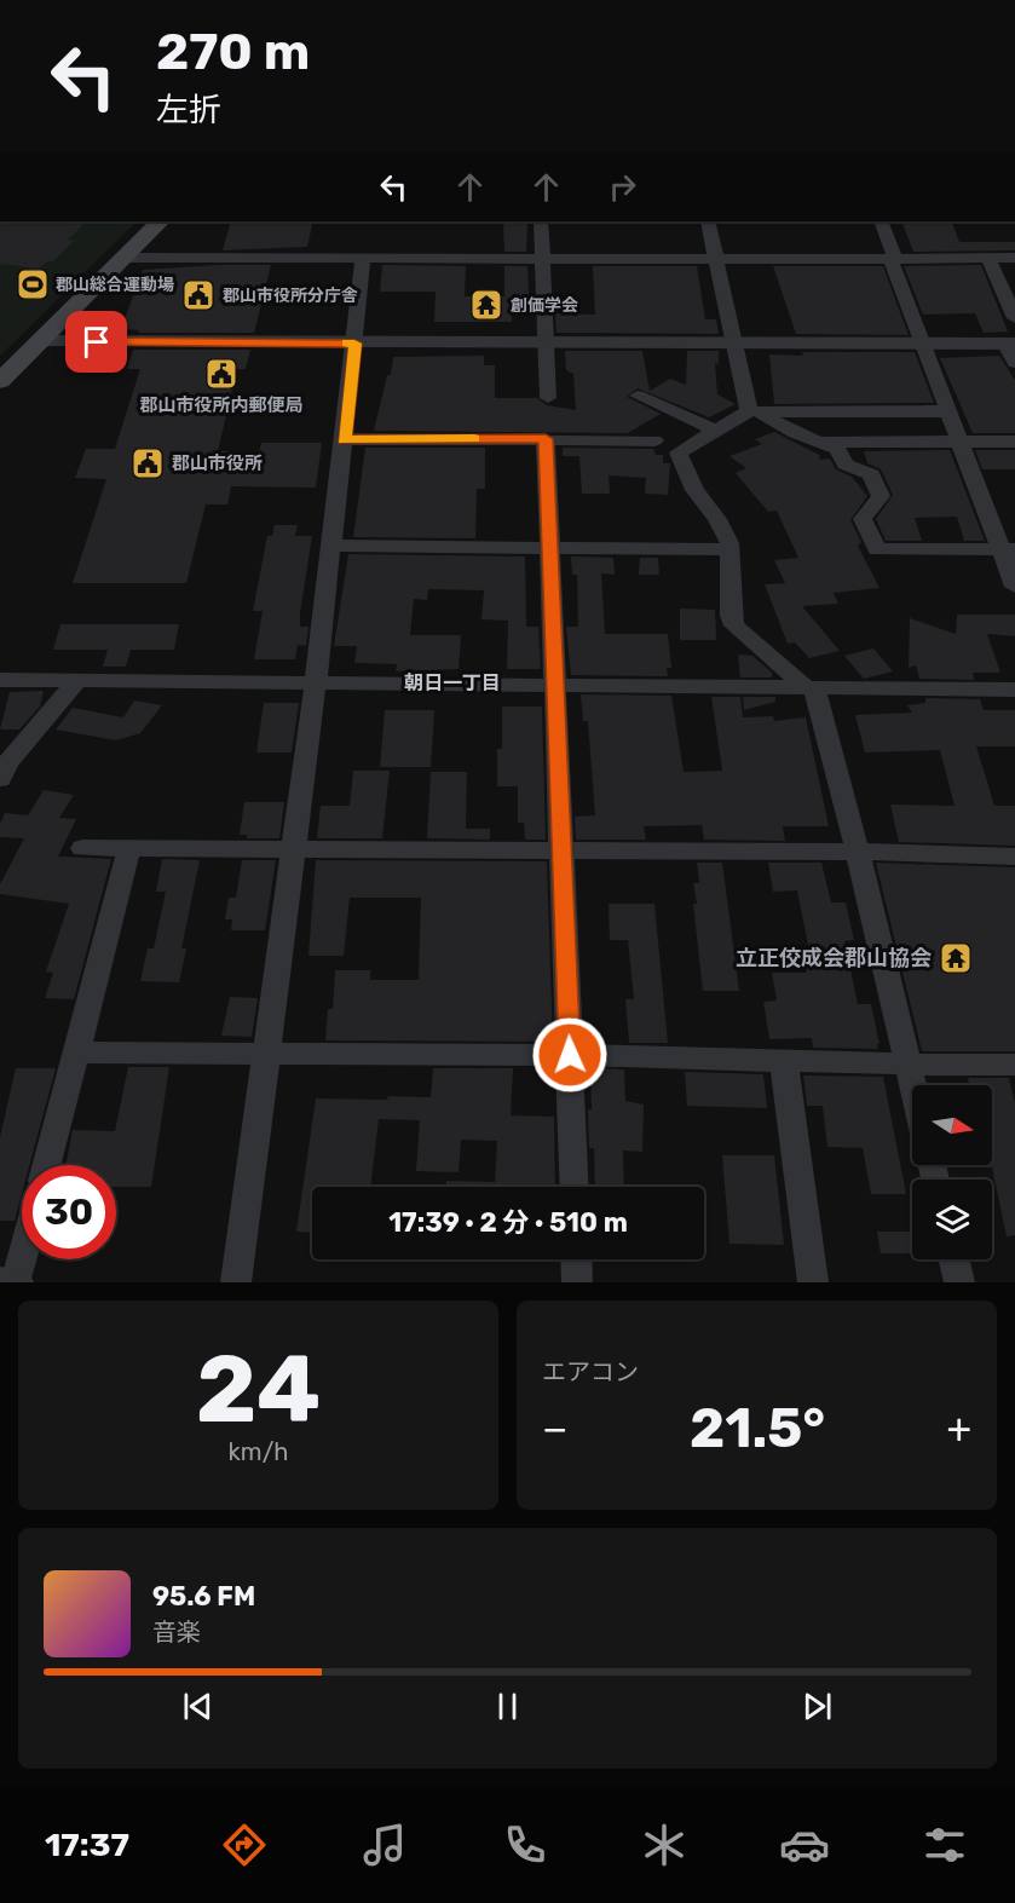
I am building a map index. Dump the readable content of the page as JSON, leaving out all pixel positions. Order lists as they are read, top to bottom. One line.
{"districts":["朝日一丁目"],"places":{"sports":["郡山総合運動場"],"public building":["郡山市役所分庁舎","郡山市役所内郵便局","郡山市役所"],"temple":["創価学会","立正佼成会郡山協会"]},"north":"right","page":{"turn":["270 m","左折"],"limit":"30","trip":"17:39 · 2 分 · 510 m","tile":[["24","km/h"],"エアコン"],"heat":["−","21.5°","+"],"song":["95.6 FM","音楽"],"tabs":"17:37"}}
